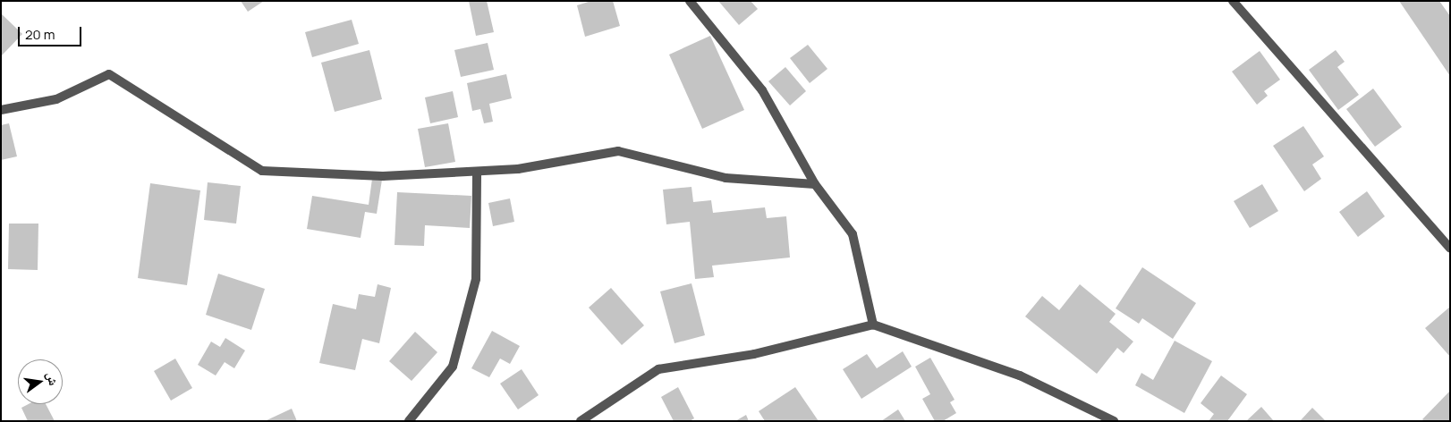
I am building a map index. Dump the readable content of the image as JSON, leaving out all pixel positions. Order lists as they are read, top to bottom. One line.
{"scale_bar":"20 m","north":"right"}
